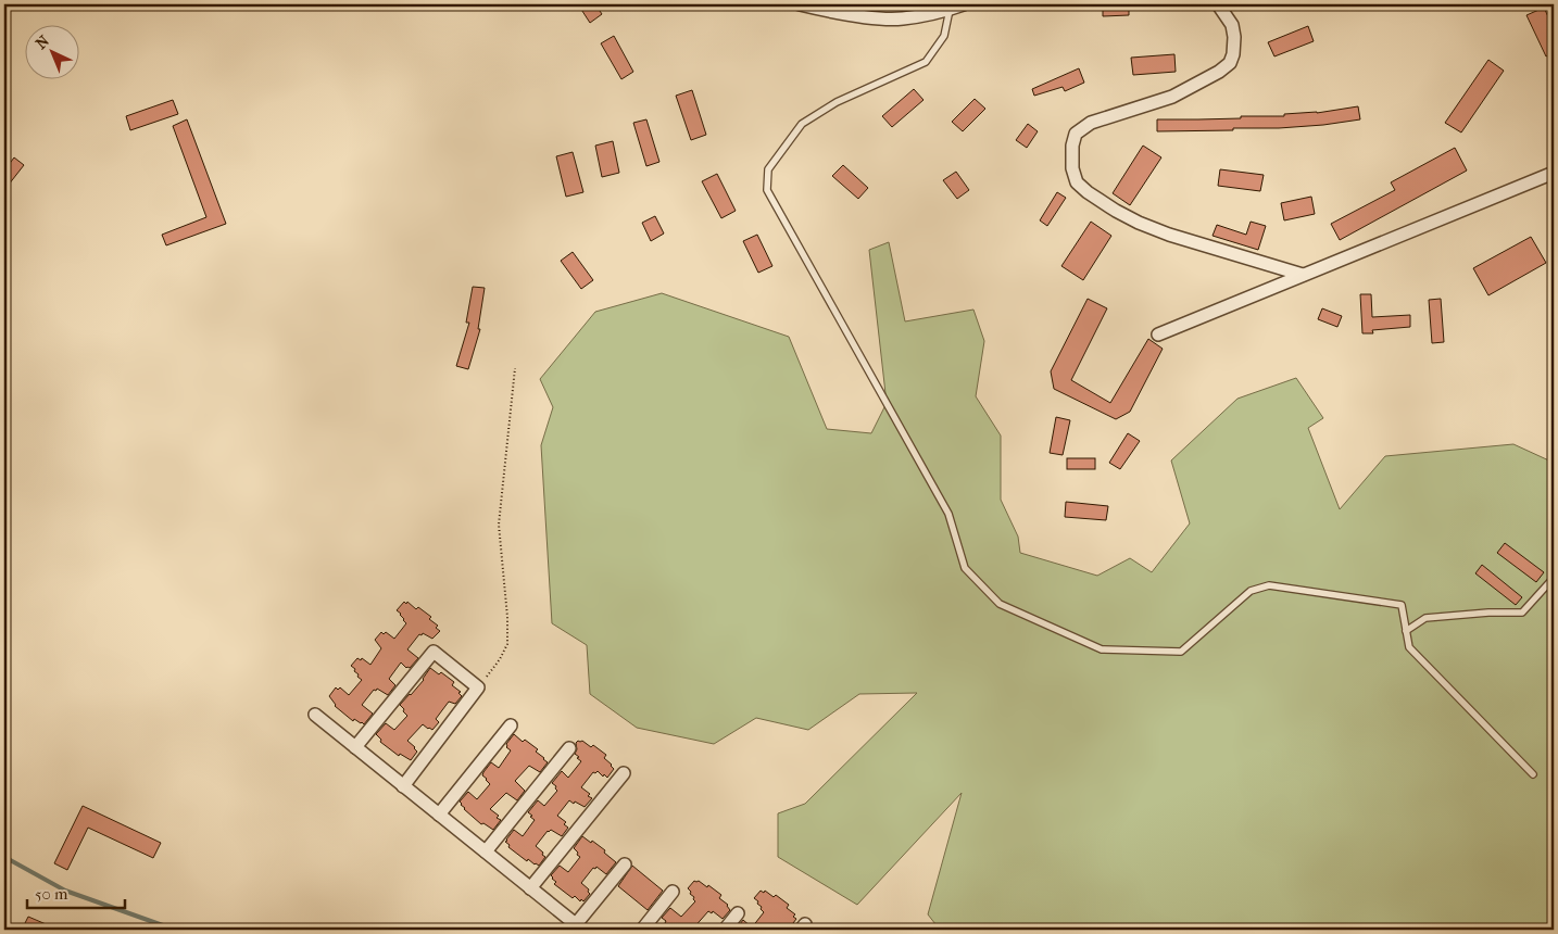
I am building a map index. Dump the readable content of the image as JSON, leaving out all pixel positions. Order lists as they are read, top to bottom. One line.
{"scale_bar":"50 m","north":"top left"}
